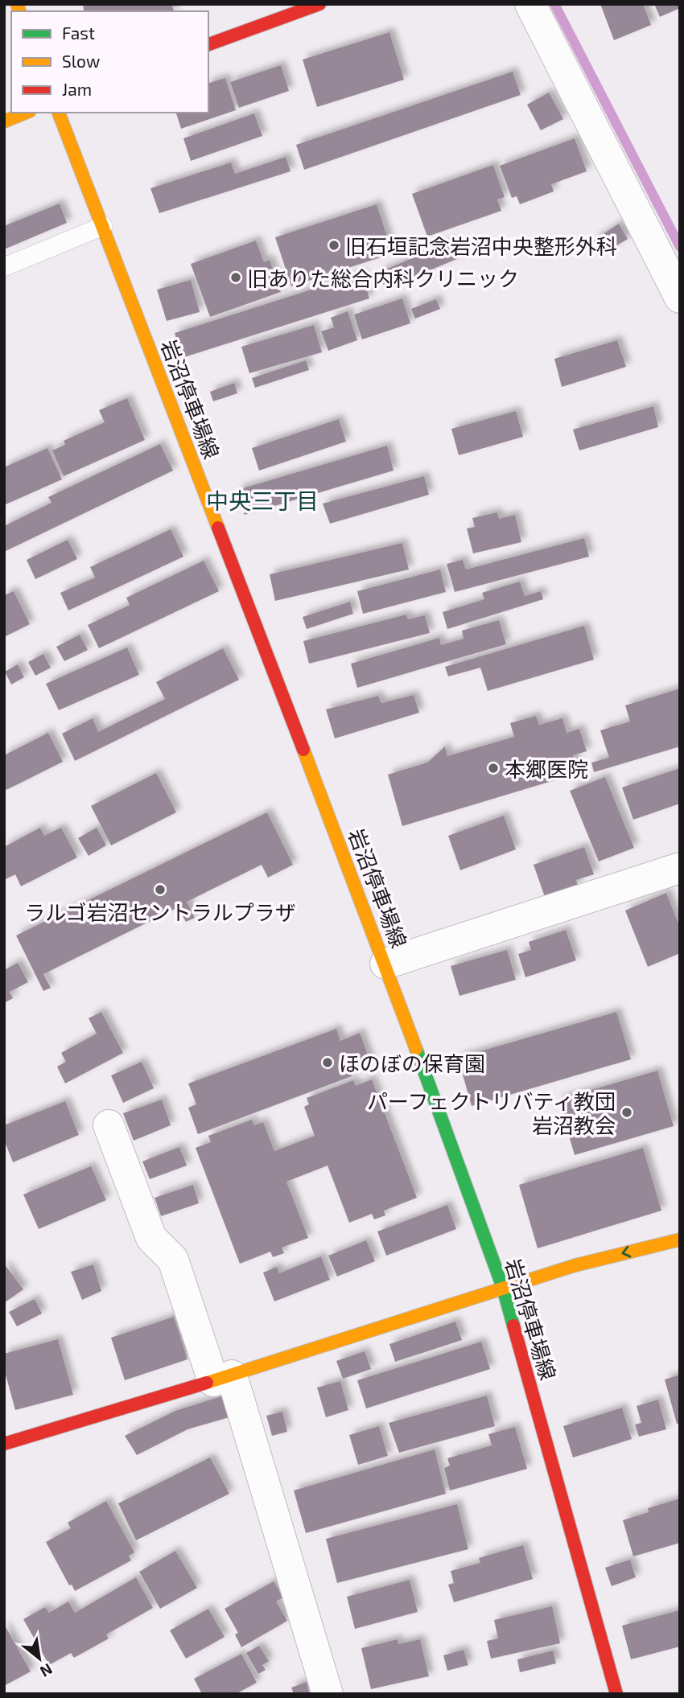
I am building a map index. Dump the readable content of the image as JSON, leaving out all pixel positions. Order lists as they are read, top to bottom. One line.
{"streets":{"main road":["岩沼停車場線"]},"districts":["中央三丁目"],"places":["旧石垣記念岩沼中央整形外科","旧ありた総合内科クリニック","本郷医院","ラルゴ岩沼セントラルプラザ","ほのぼの保育園","パーフェクトリバティ教団 岩沼教会"],"legend":["Fast","Slow","Jam"],"north":"bottom right"}
